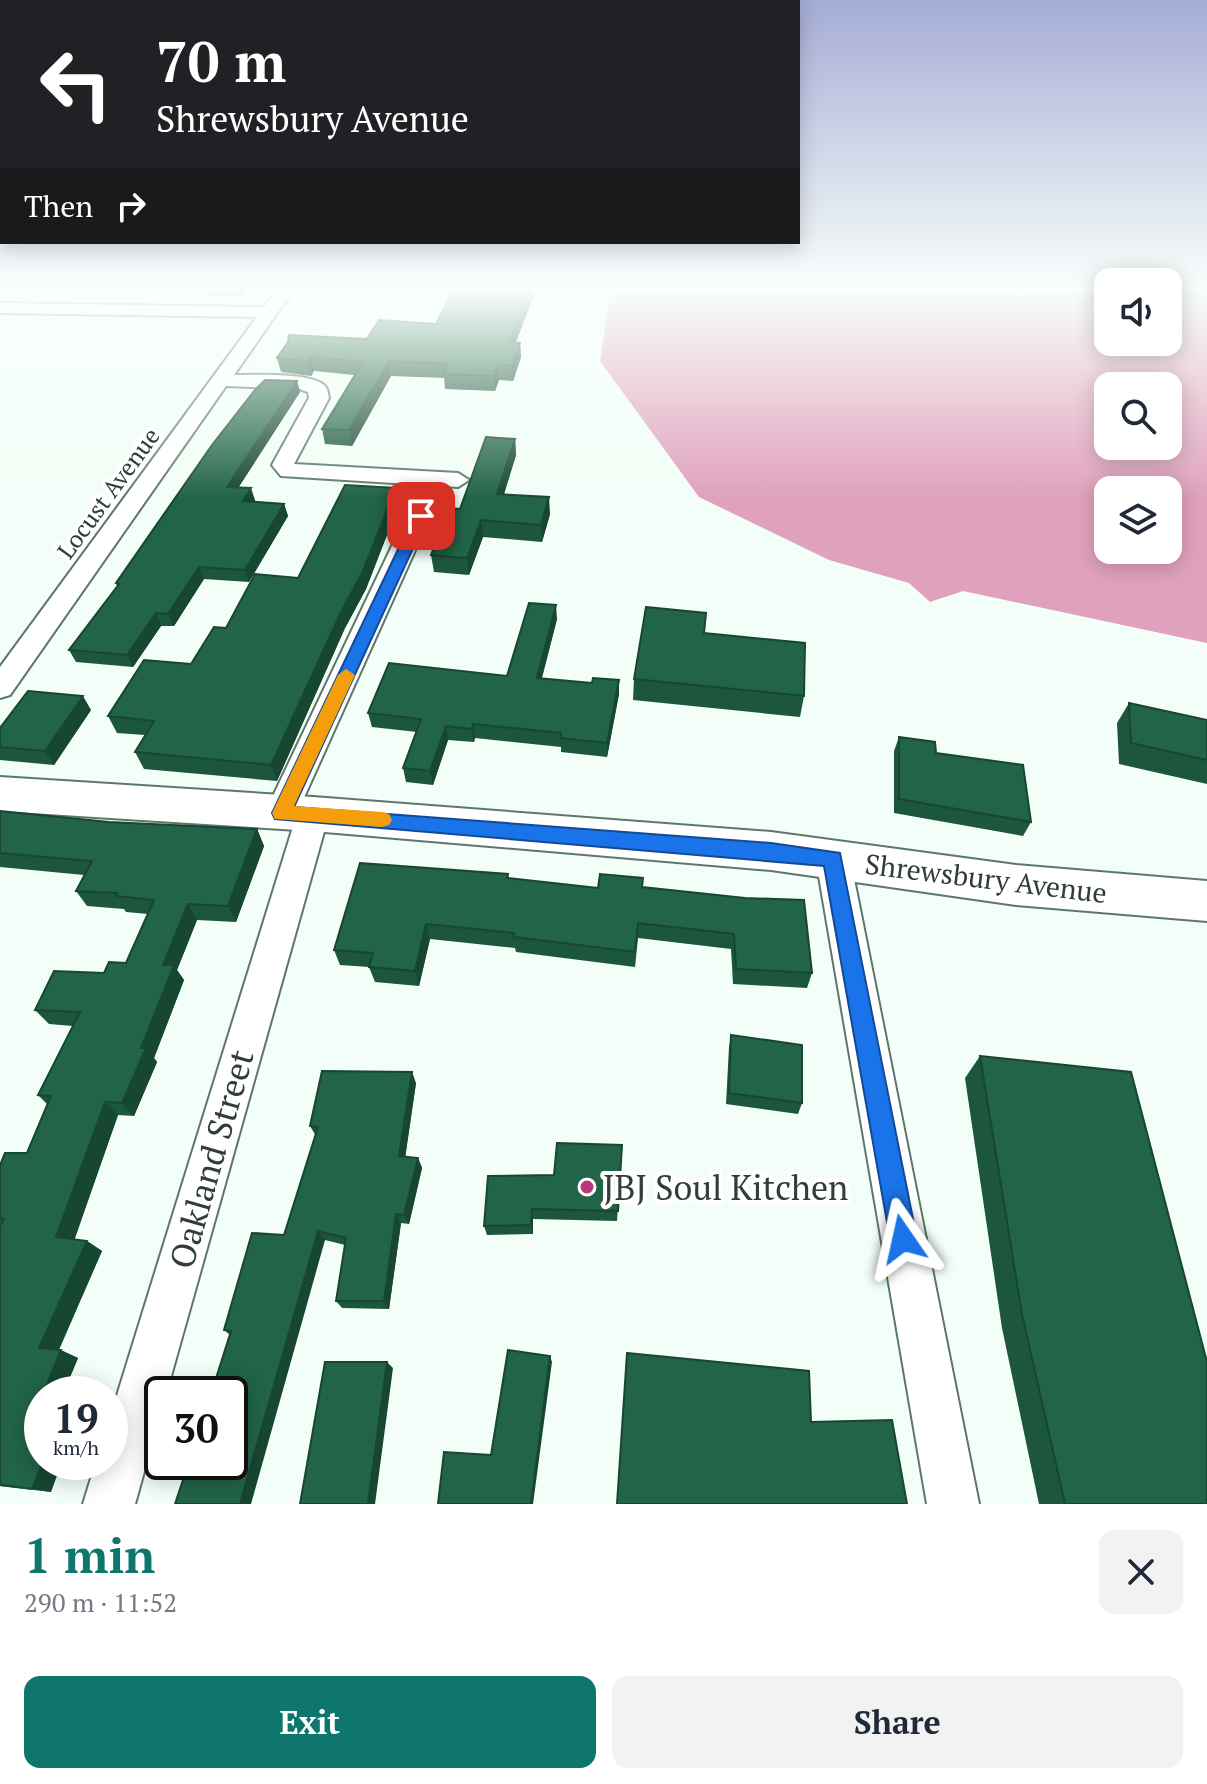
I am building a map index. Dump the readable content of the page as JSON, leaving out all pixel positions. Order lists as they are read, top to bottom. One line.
{"streets":{"main road":["Shrewsbury Avenue"],"street":["Locust Avenue","Oakland Street"]},"crossings":[["Shrewsbury Avenue","Oakland Street"]],"places":["JBJ Soul Kitchen"],"page":{"turn":["70 m","Shrewsbury Avenue"],"then":"Then","speed":"19 km/h","limit":"30","heading":["1 min","290 m · 11:52"],"buttons":["Exit","Share"]}}
